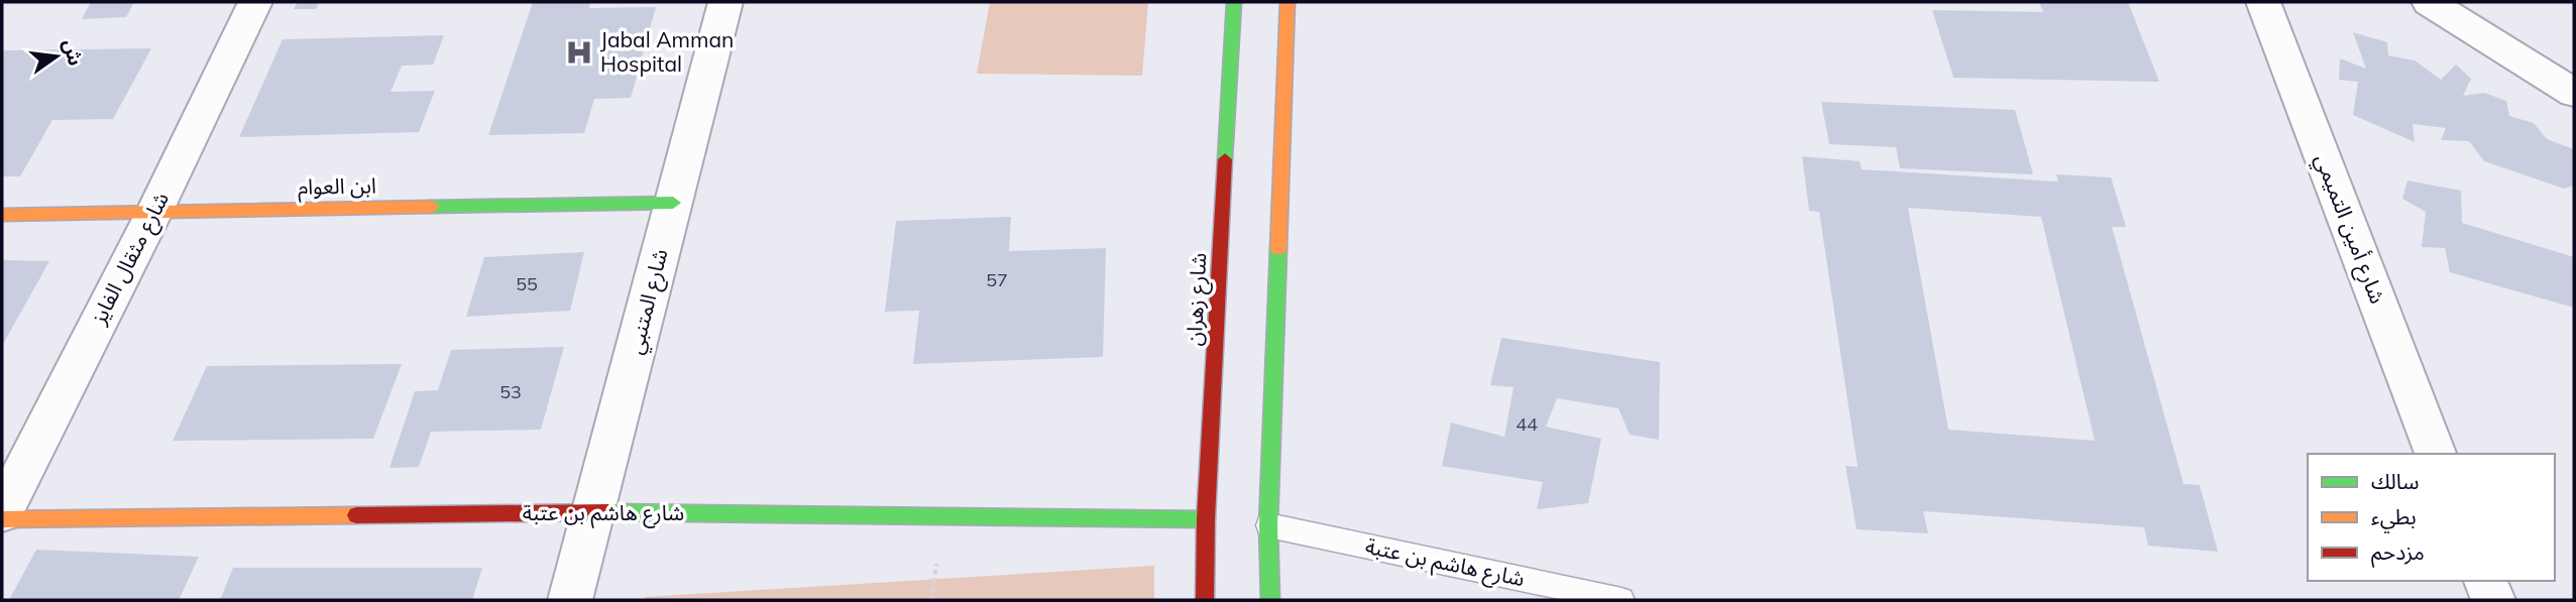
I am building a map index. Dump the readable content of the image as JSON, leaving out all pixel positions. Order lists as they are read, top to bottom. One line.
{"streets":{"street":["ابن العوام","شارع أمين التميمي","شارع مثقال الفايز","شارع زهران","شارع المتنبي","شارع هاشم بن عتبة"]},"crossings":[["ابن العوام","شارع مثقال الفايز"],["ابن العوام","شارع المتنبي"],["شارع زهران","شارع هاشم بن عتبة"],["شارع المتنبي","شارع هاشم بن عتبة"]],"places":{"hospital":["Jabal Amman Hospital"]},"house_numbers":["57","55","53","44"],"legend":["سالك","بطيء","مزدحم"],"north":"right"}
